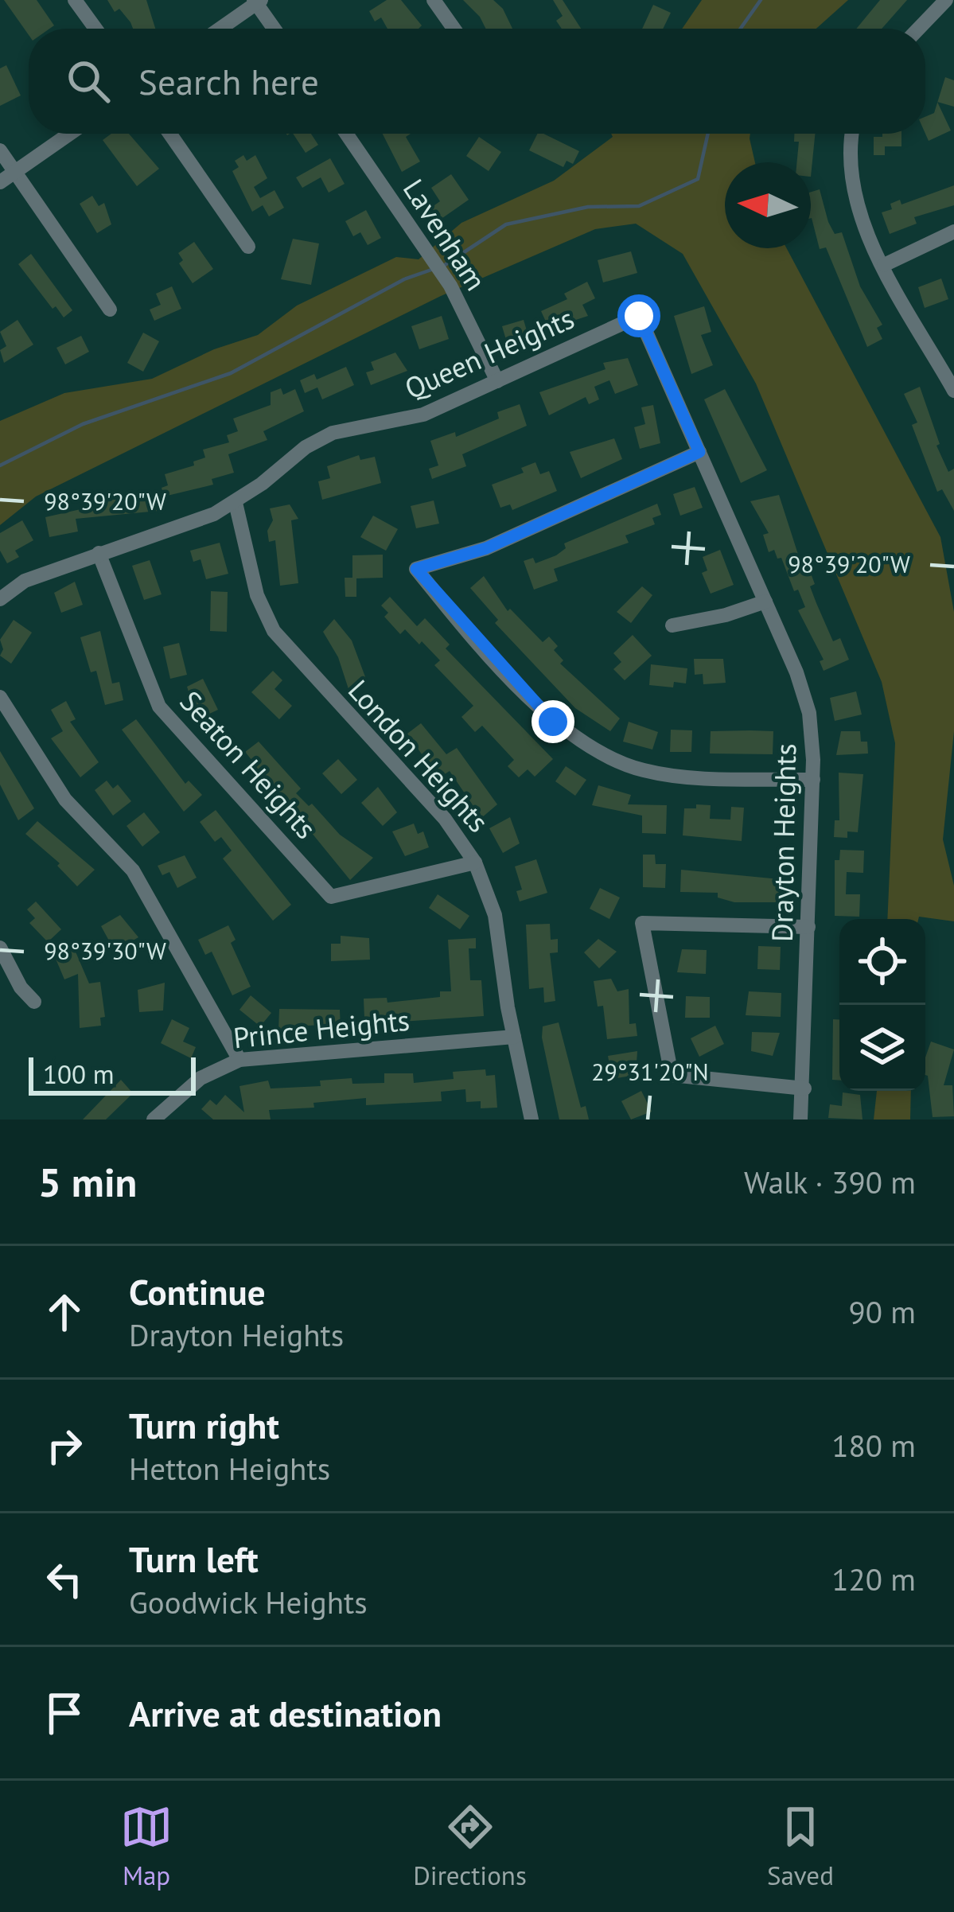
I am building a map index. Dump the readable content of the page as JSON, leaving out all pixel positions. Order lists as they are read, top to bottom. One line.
{"streets":{"street":["Lavenham","Queen Heights","London Heights","Seaton Heights","Drayton Heights","Prince Heights"]},"crossings":[["Lavenham","Queen Heights"],["Queen Heights","London Heights"],["Queen Heights","Seaton Heights"],["Queen Heights","Drayton Heights"],["London Heights","Seaton Heights"],["London Heights","Prince Heights"]],"scale_bar":"100 m","north":"left","page":{"search":"Search here","scale":"100 m","heading":["5 min","Walk · 390 m"],"list":[["Continue","Drayton Heights","90 m"],["Turn right","Hetton Heights","180 m"],["Turn left","Goodwick Heights","120 m"],"Arrive at destination"],"nav":["Map","Directions","Saved"]},"coordinates":["98°39'20\"W","98°39'30\"W","29°31'20\"N"]}
